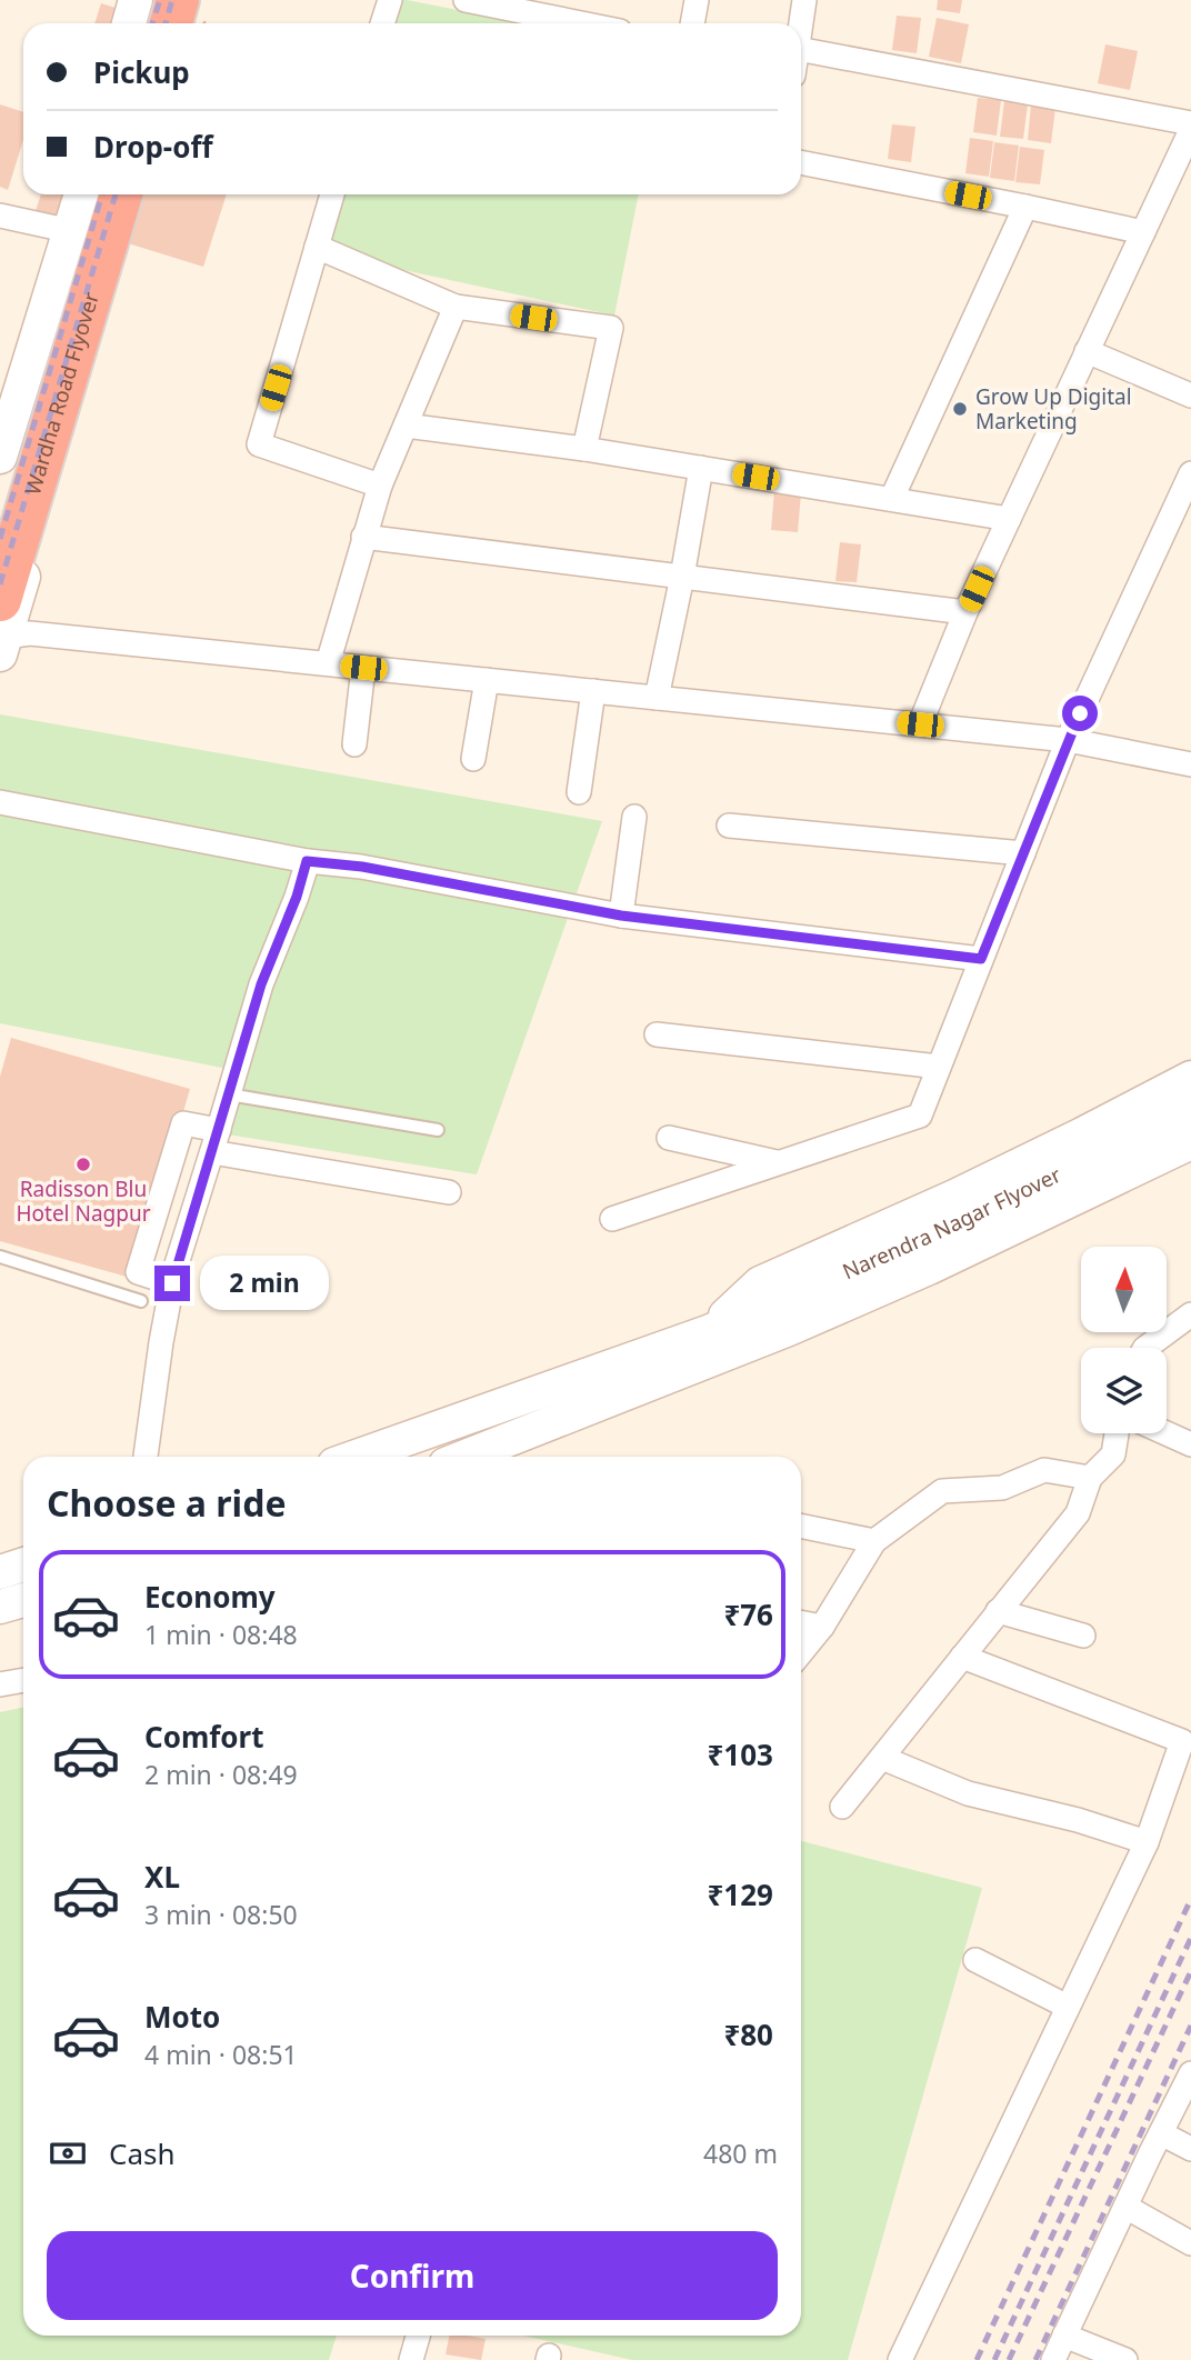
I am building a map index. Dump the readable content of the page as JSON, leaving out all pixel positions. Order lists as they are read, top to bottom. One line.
{"streets":{"highway":["Wardha Road Flyover"],"street":["Narendra Nagar Flyover"]},"places":["Grow Up Digital Marketing","Radisson Blu Hotel Nagpur"],"north":"top","page":{"banner":["Pickup","Drop-off"],"bubble":"2 min","heading":"Choose a ride","list":[{"name":"Economy","note":"1 min · 08:48","value":"₹76"},{"name":"Comfort","note":"2 min · 08:49","value":"₹103"},{"name":"XL","note":"3 min · 08:50","value":"₹129"},{"name":"Moto","note":"4 min · 08:51","value":"₹80"}],"pay":["Cash","480 m"],"buttons":"Confirm"}}
